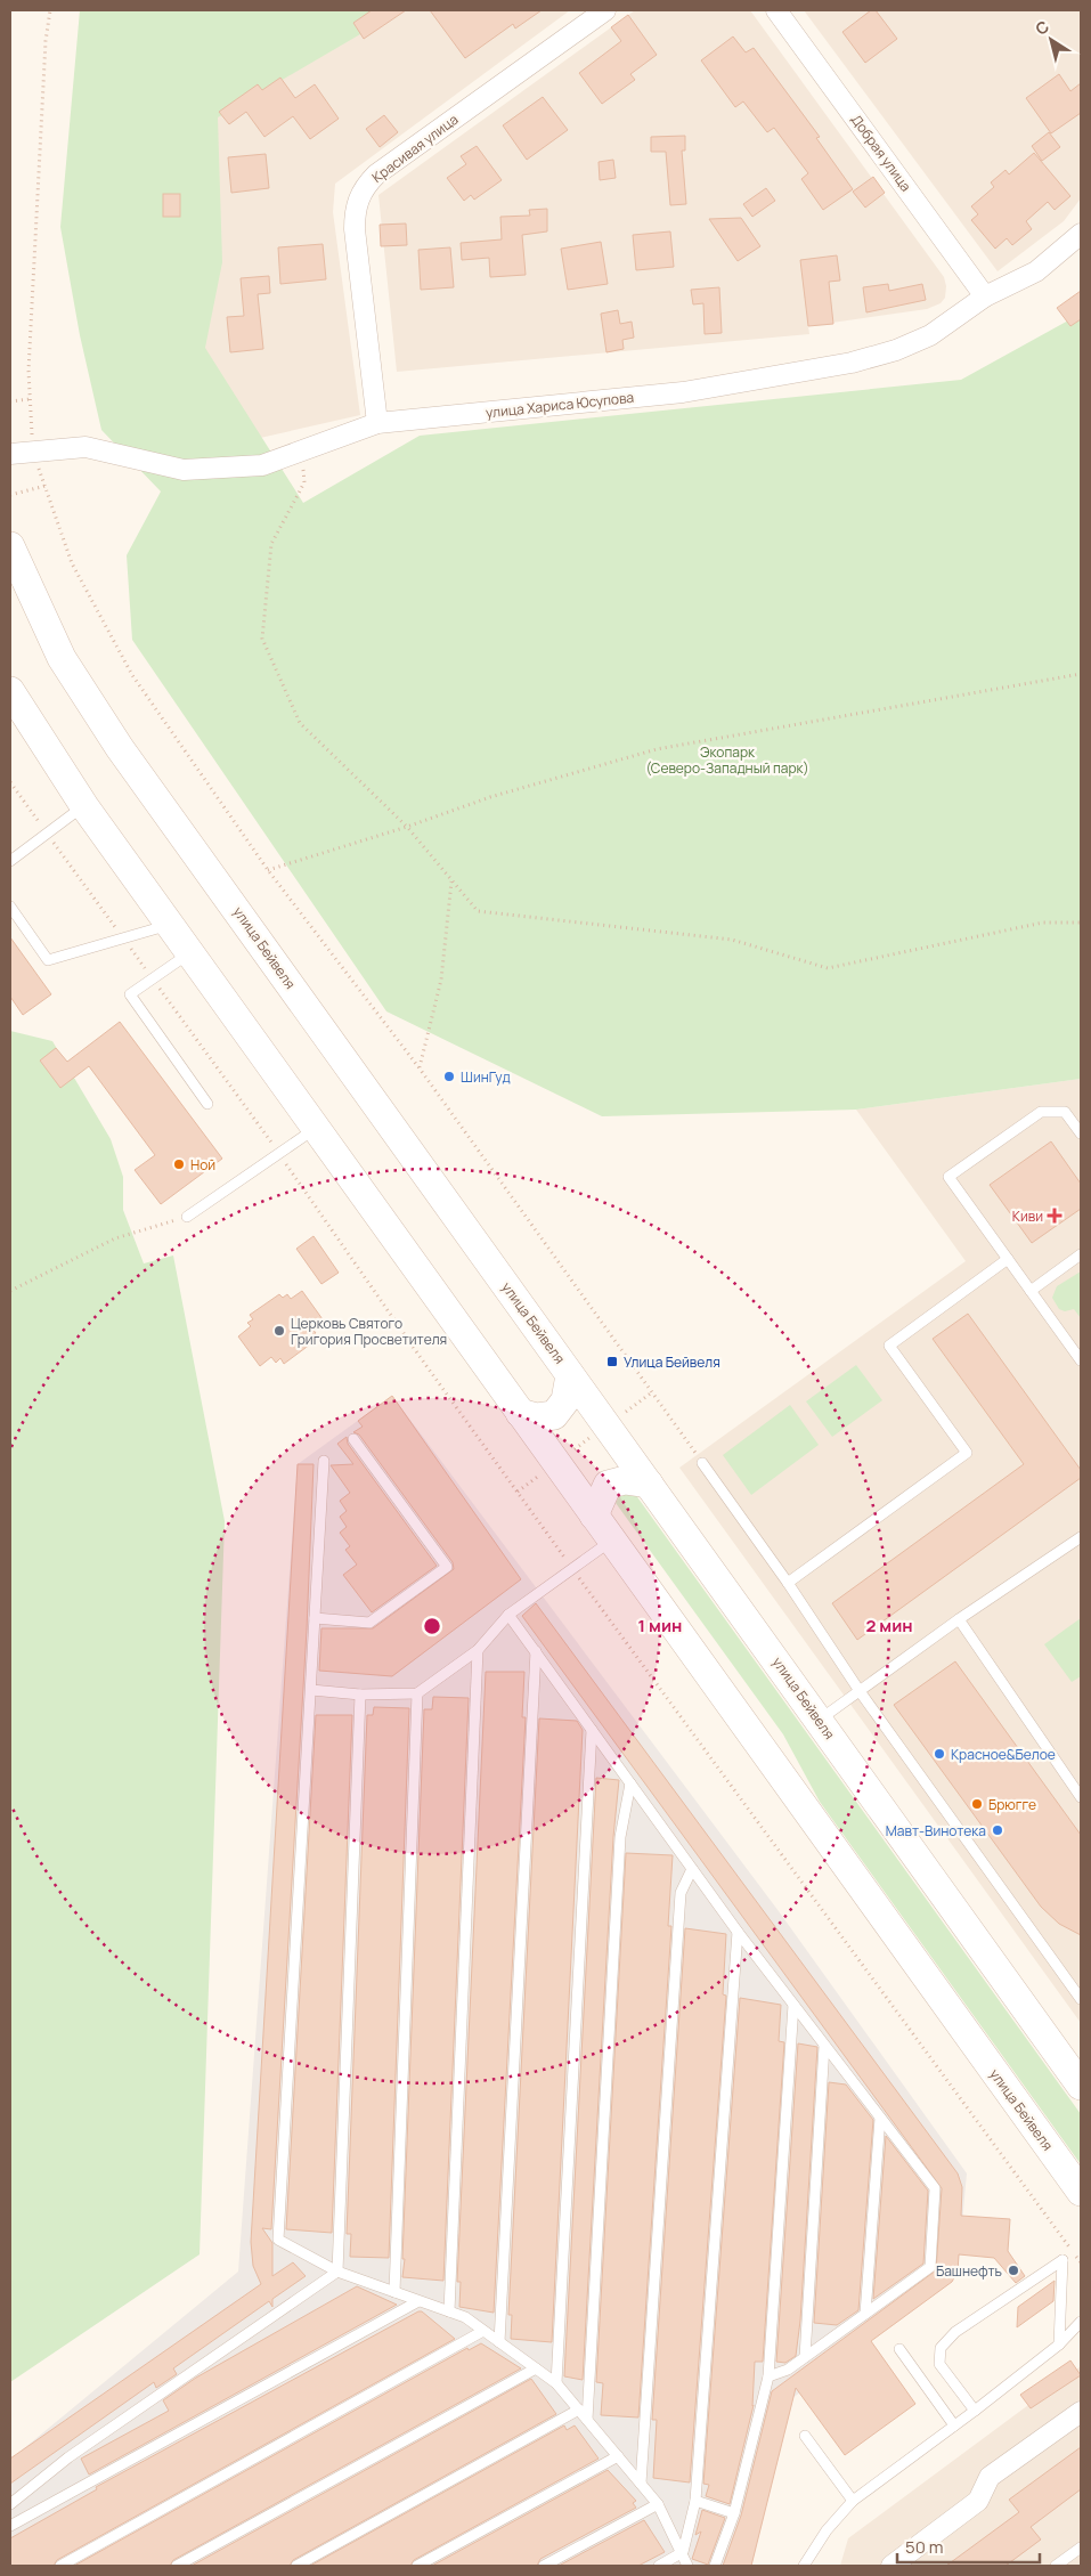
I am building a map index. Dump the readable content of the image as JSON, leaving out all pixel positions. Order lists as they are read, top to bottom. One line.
{"streets":{"main road":["улица Бейвеля"],"street":["Красивая улица","Добрая улица","улица Хариса Юсупова"]},"crossings":[["Красивая улица","улица Хариса Юсупова"],["Добрая улица","улица Хариса Юсупова"]],"parks":["Экопарк (Северо-Западный парк)"],"places":{"other":["ШинГуд","Ной","Церковь Святого Григория Просветителя","Красное&Белое","Брюгге","Мавт-Винотека","Башнефть"],"health":["Киви"],"transit":["Улица Бейвеля"]},"scale_bar":"50 m","north":"top left","rings":["1 мин","2 мин"]}
